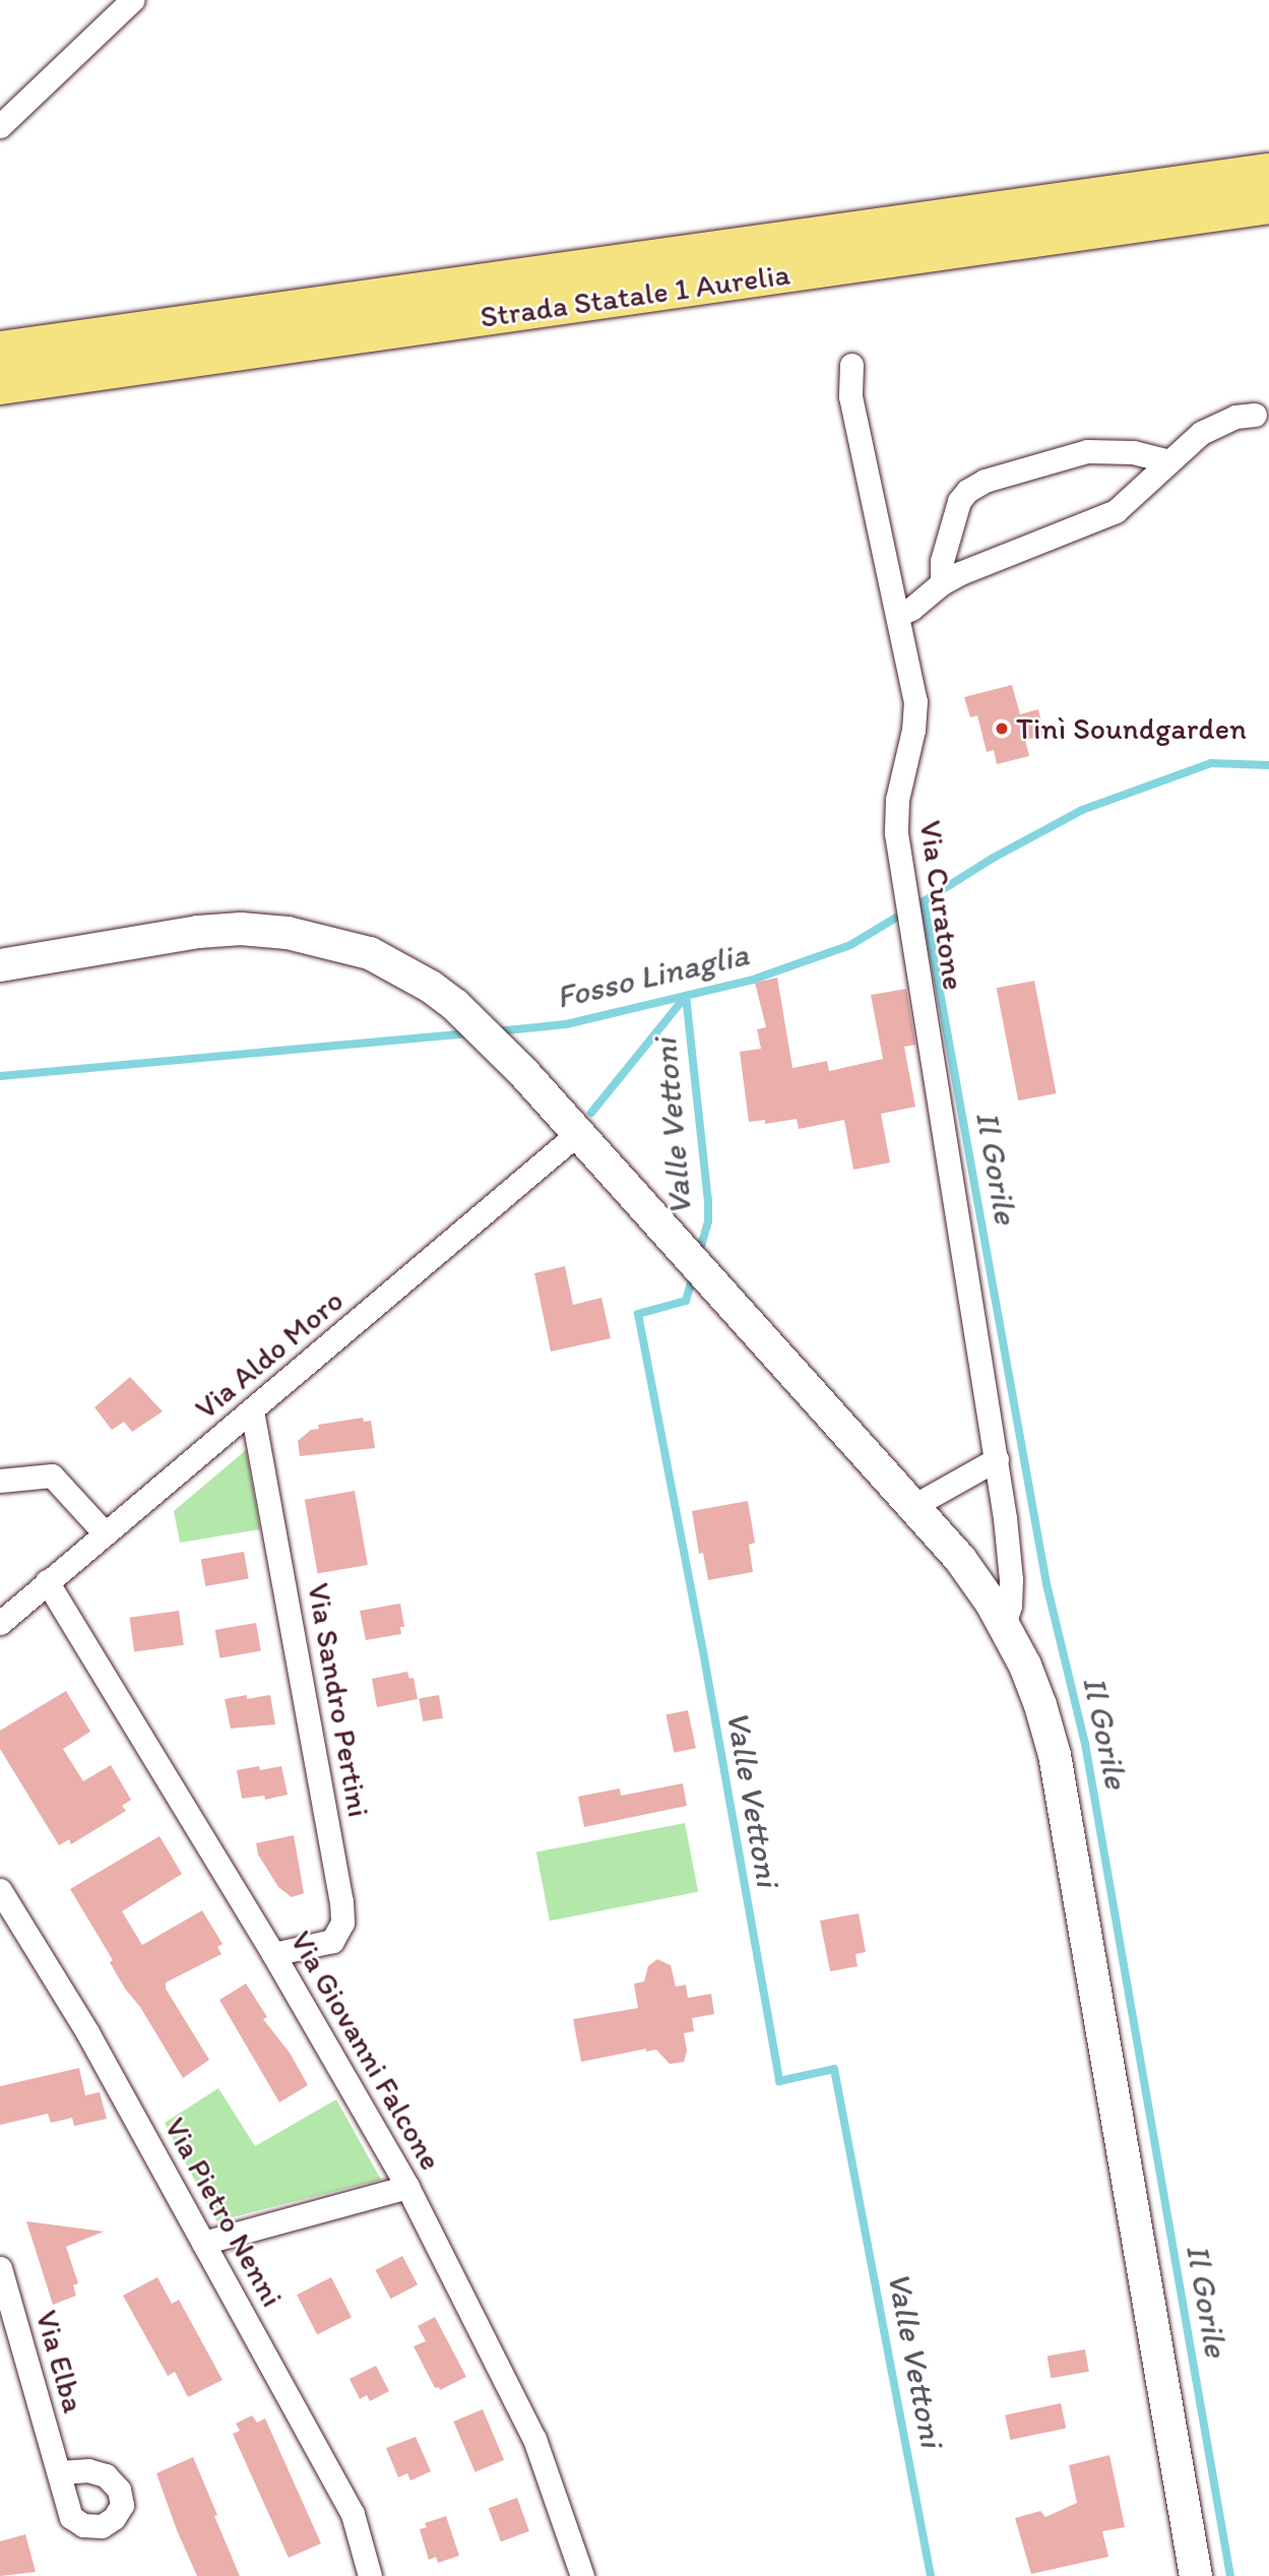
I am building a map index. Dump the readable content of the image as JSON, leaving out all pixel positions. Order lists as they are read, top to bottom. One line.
{"streets":{"highway":["Strada Statale 1 Aurelia"],"street":["Via Curatone","Via Aldo Moro","Via Sandro Pertini","Via Giovanni Falcone","Via Pietro Nenni","Via Elba"]},"crossings":[["Via Aldo Moro","Via Sandro Pertini"],["Via Aldo Moro","Via Giovanni Falcone"],["Via Sandro Pertini","Via Giovanni Falcone"]],"water":["Fosso Linaglia","Valle Vettoni","Il Gorile"],"places":["Tinì Soundgarden"]}
